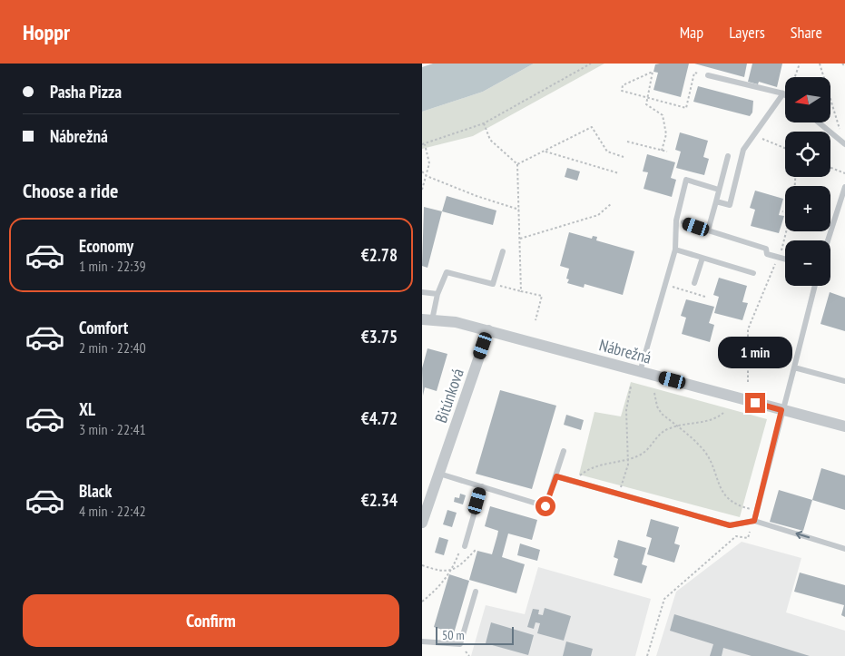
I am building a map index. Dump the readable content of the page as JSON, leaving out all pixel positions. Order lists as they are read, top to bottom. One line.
{"streets":{"street":["Nábrežná","Bitúnková"]},"crossings":[["Nábrežná","Bitúnková"]],"scale_bar":"50 m","north":"left","page":{"header":"Hoppr","nav":["Map","Layers","Share"],"banner":["Pasha Pizza","Nábrežná"],"map_buttons":["+","−"],"heading":"Choose a ride","list":[{"name":"Economy","note":"1 min · 22:39","value":"€2.78"},{"name":"Comfort","note":"2 min · 22:40","value":"€3.75"},{"name":"XL","note":"3 min · 22:41","value":"€4.72"},{"name":"Black","note":"4 min · 22:42","value":"€2.34"}],"bubble":"1 min","buttons":"Confirm","scale":"50 m"}}
